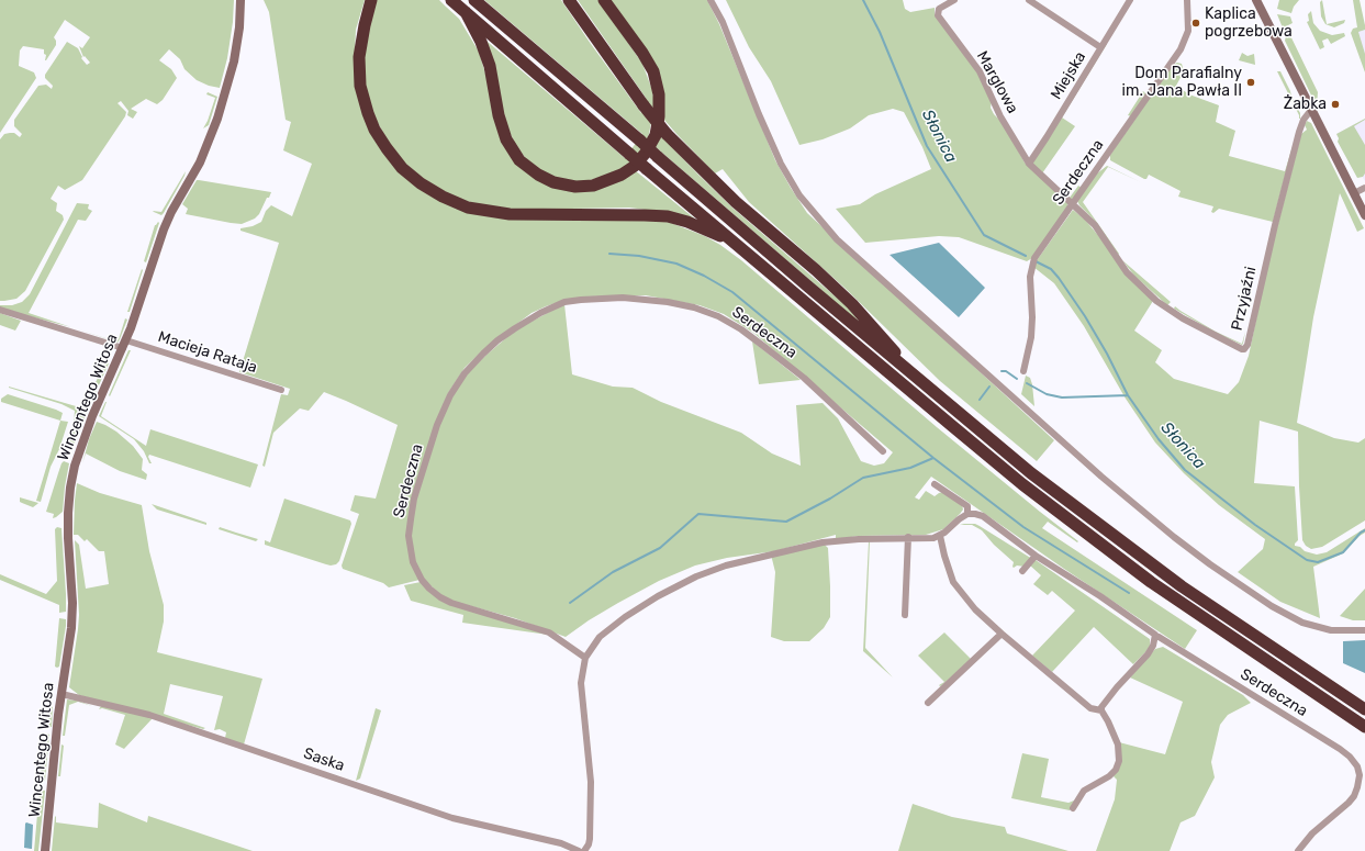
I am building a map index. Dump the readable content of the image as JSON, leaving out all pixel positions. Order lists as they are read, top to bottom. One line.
{"streets":{"street":["Miejska","Marglowa","Serdeczna","Przyjaźni","Macieja Rataja","Wincentego Witosa","Saska"]},"crossings":[["Miejska","Marglowa"],["Serdeczna","Przyjaźni"],["Macieja Rataja","Wincentego Witosa"],["Wincentego Witosa","Saska"]],"water":["Słonica"],"places":["Kaplica pogrzebowa","Dom Parafialny im. Jana Pawła II","Żabka"]}
